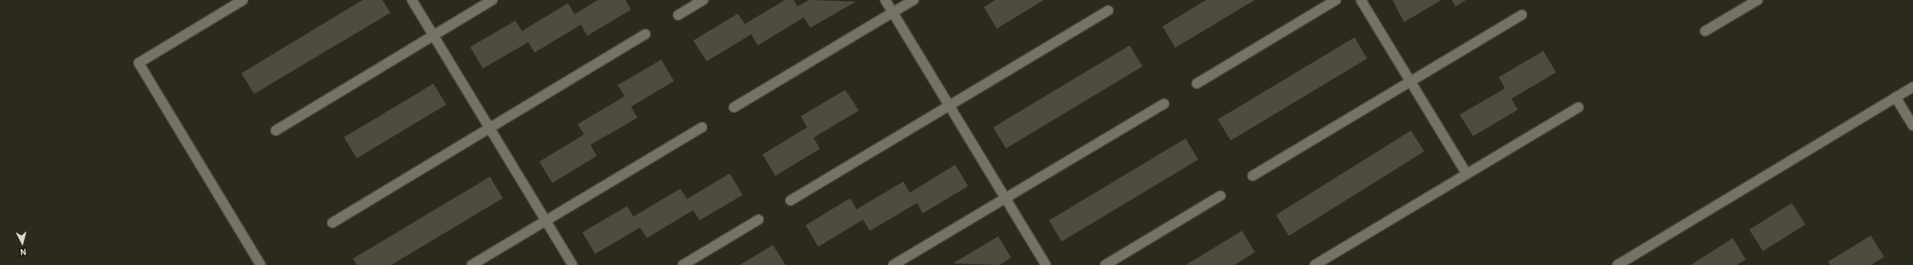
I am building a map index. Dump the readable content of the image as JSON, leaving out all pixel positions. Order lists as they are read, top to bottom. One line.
{"north":"bottom"}
